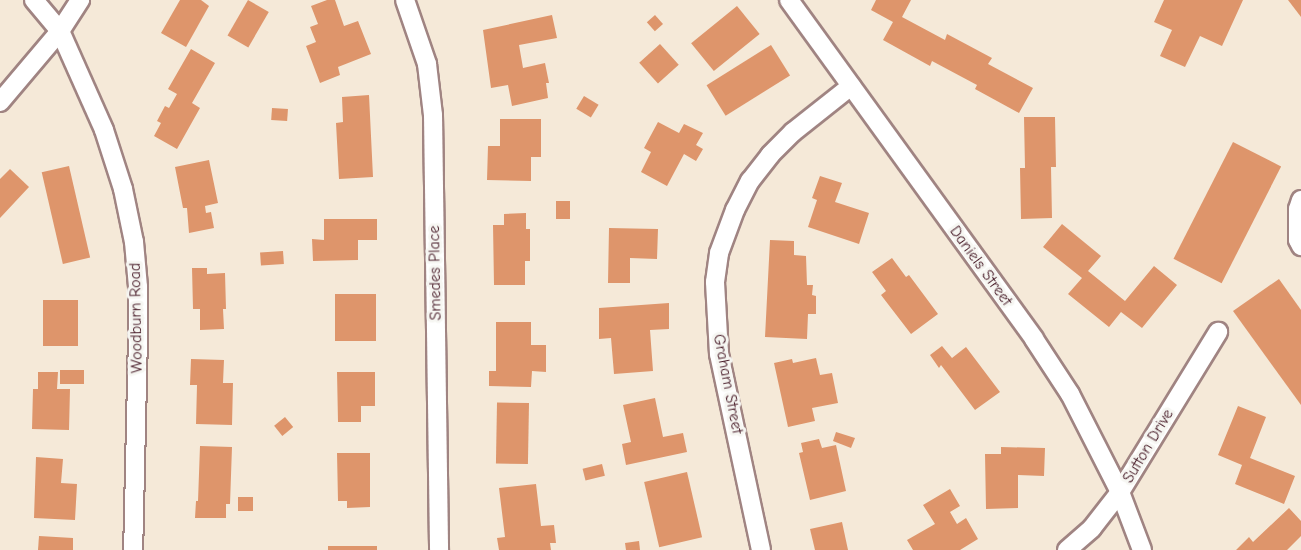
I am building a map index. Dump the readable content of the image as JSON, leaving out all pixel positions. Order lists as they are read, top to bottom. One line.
{"streets":{"street":["Daniels Street","Smedes Place","Woodburn Road","Graham Street","Sutton Drive"]},"crossings":[["Daniels Street","Graham Street"],["Daniels Street","Sutton Drive"]]}
